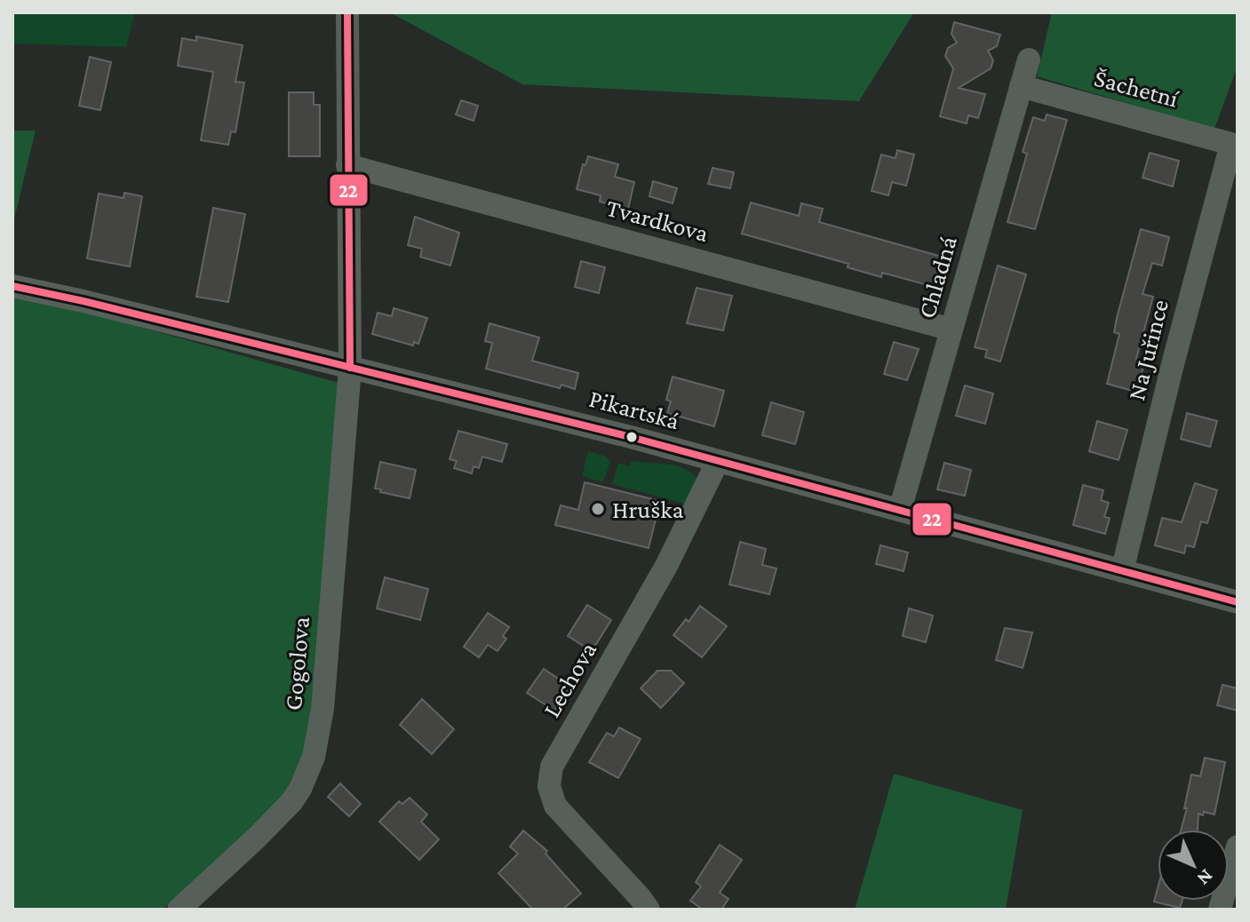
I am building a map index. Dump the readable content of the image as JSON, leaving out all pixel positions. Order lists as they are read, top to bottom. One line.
{"streets":{"street":["Šachetní","Tvardkova","Chladná","Na Juřince","Pikartská","Gogolova","Lechova"]},"crossings":[["Šachetní","Chladná"],["Šachetní","Na Juřince"],["Tvardkova","Chladná"],["Tvardkova","Gogolova"],["Chladná","Pikartská"],["Na Juřince","Pikartská"],["Pikartská","Gogolova"],["Pikartská","Lechova"]],"places":["Hruška"],"lines":["transit line 22"],"north":"bottom right"}
